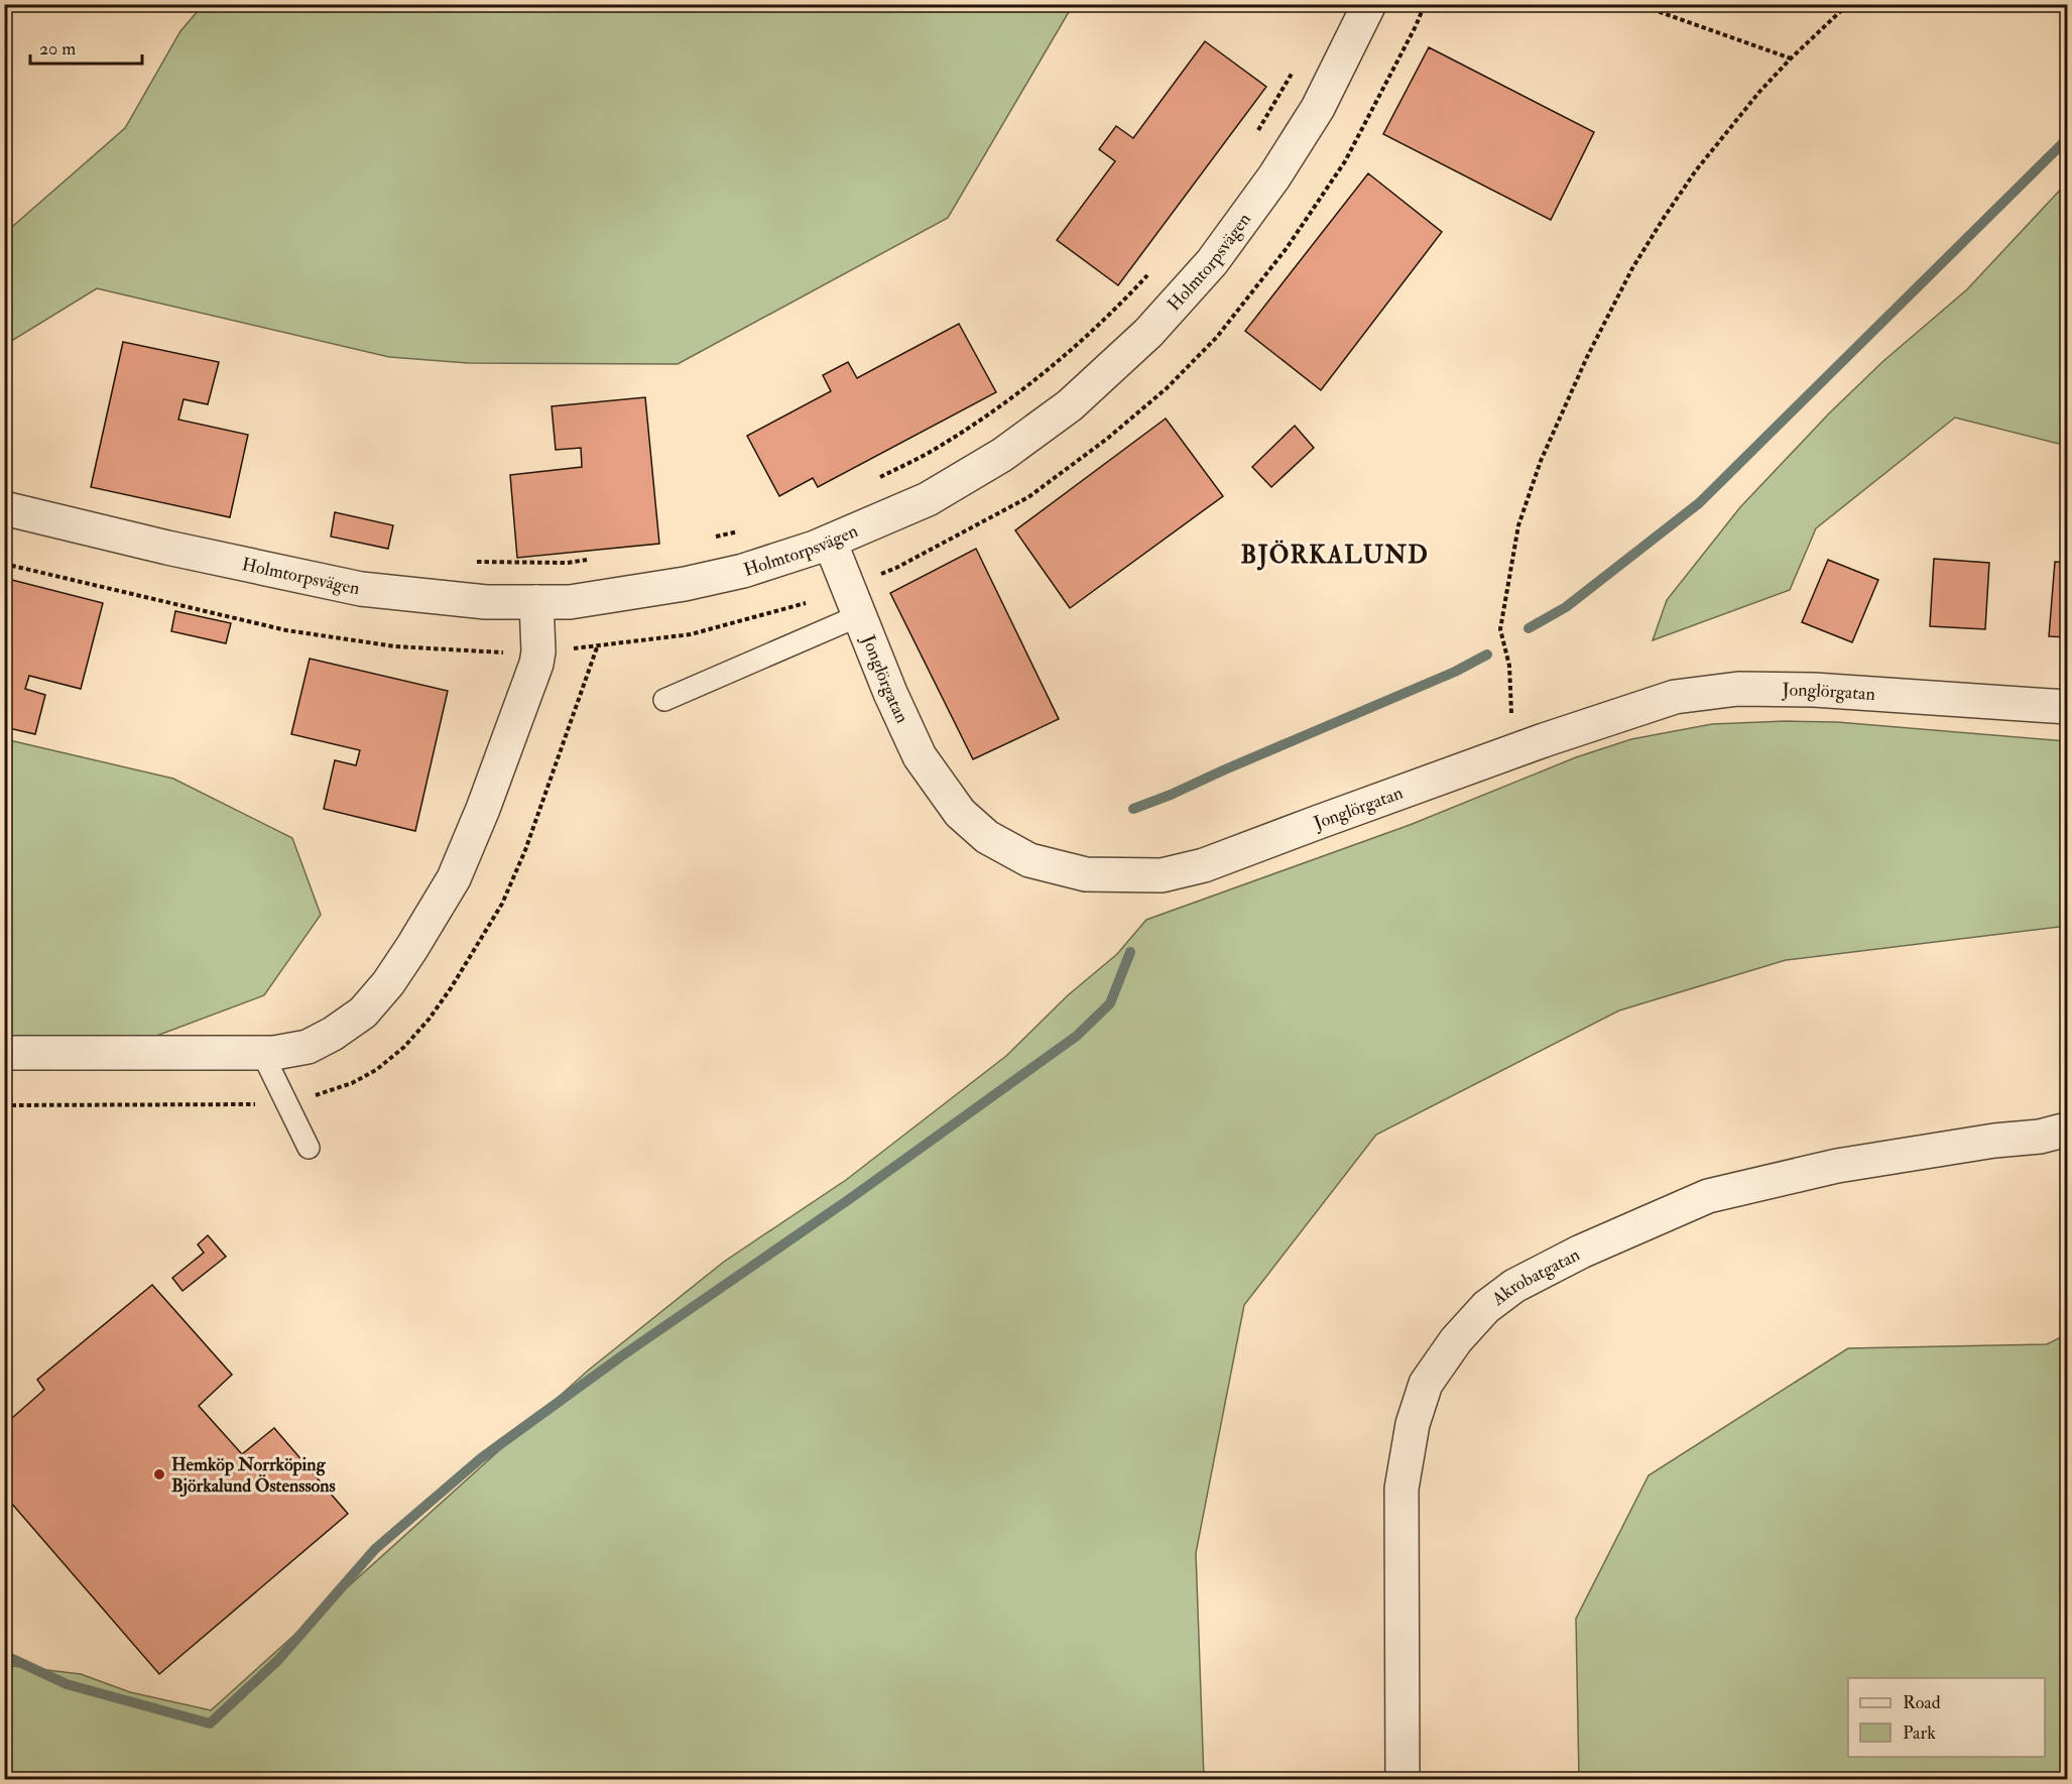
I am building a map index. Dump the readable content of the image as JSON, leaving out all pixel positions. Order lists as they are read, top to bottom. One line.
{"streets":{"street":["Holmtorpsvägen","Jonglörgatan","Akrobatgatan"]},"crossings":[["Holmtorpsvägen","Jonglörgatan"]],"districts":["BJÖRKALUND"],"places":["Hemköp Norrköping Björkalund Östenssons"],"legend":["Road","Park"],"scale_bar":"20 m"}
